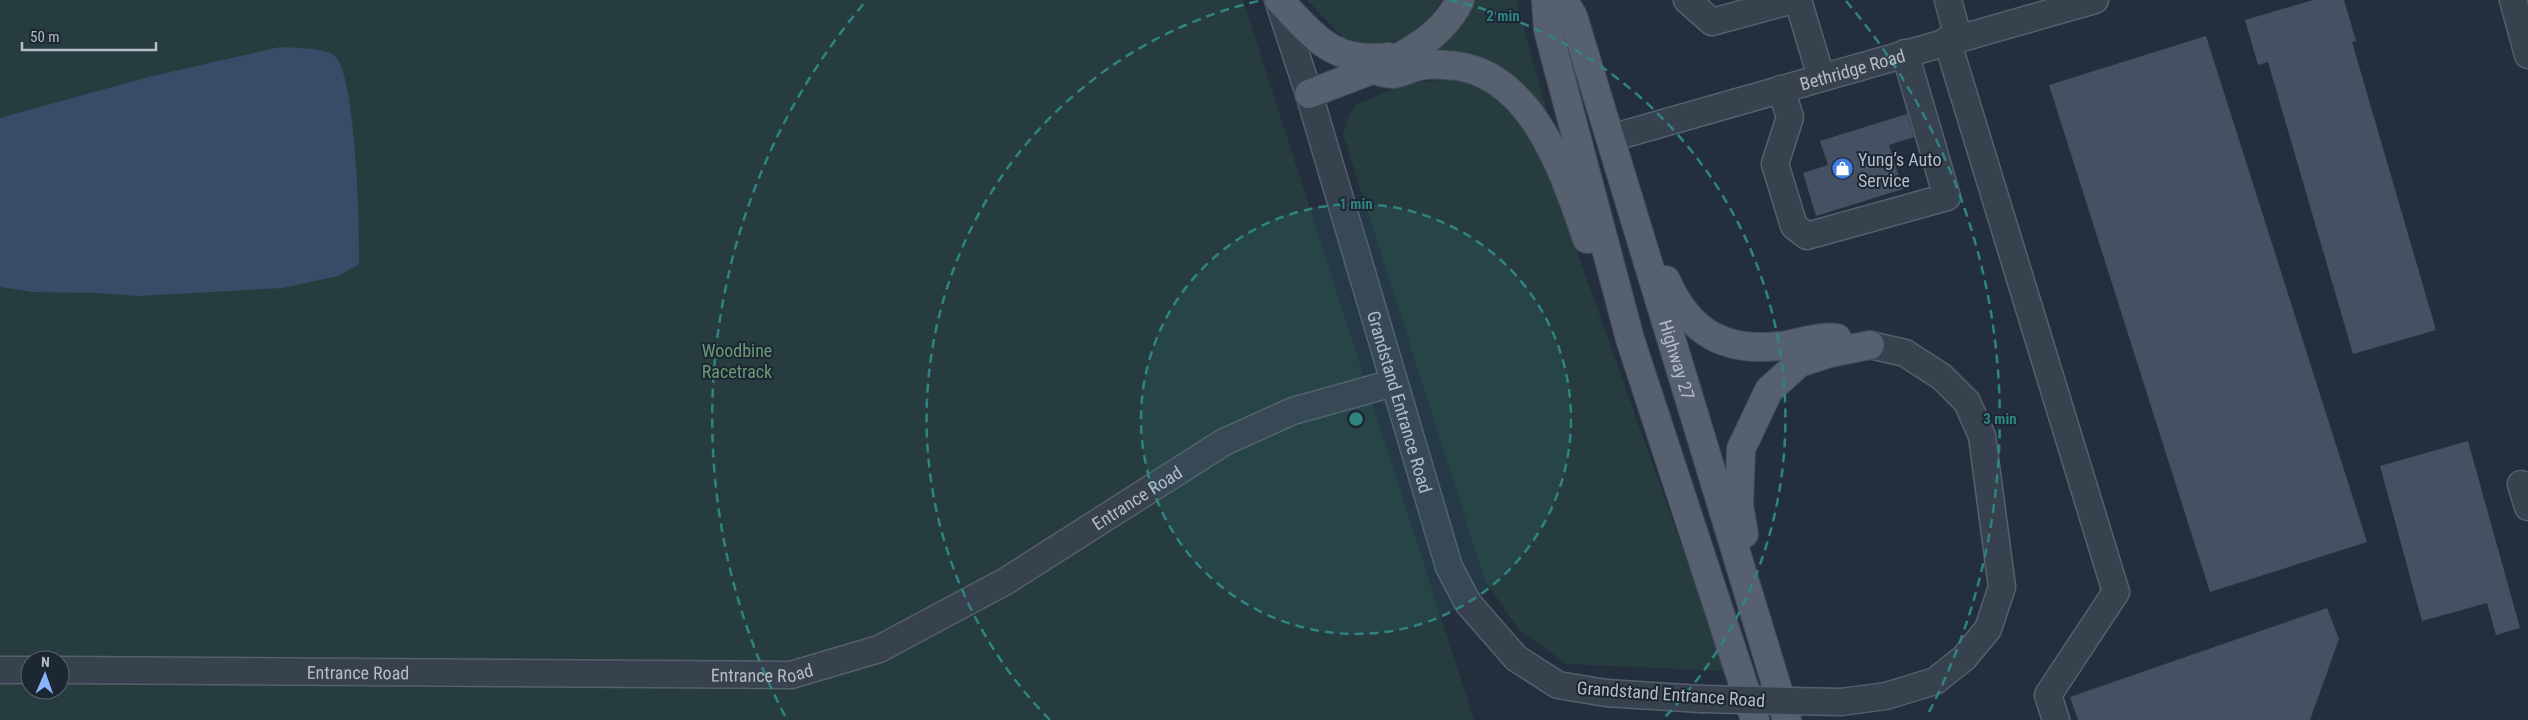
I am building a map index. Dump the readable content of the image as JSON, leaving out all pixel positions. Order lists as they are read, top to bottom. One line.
{"streets":{"main road":["Highway 27"],"street":["Bethridge Road","Grandstand Entrance Road","Entrance Road"]},"crossings":[["Bethridge Road","Highway 27"],["Grandstand Entrance Road","Entrance Road"]],"parks":["Woodbine Racetrack"],"places":{"shop":["Yung’s Auto Service"]},"scale_bar":"50 m","north":"top","rings":["2 min","1 min","3 min"]}
